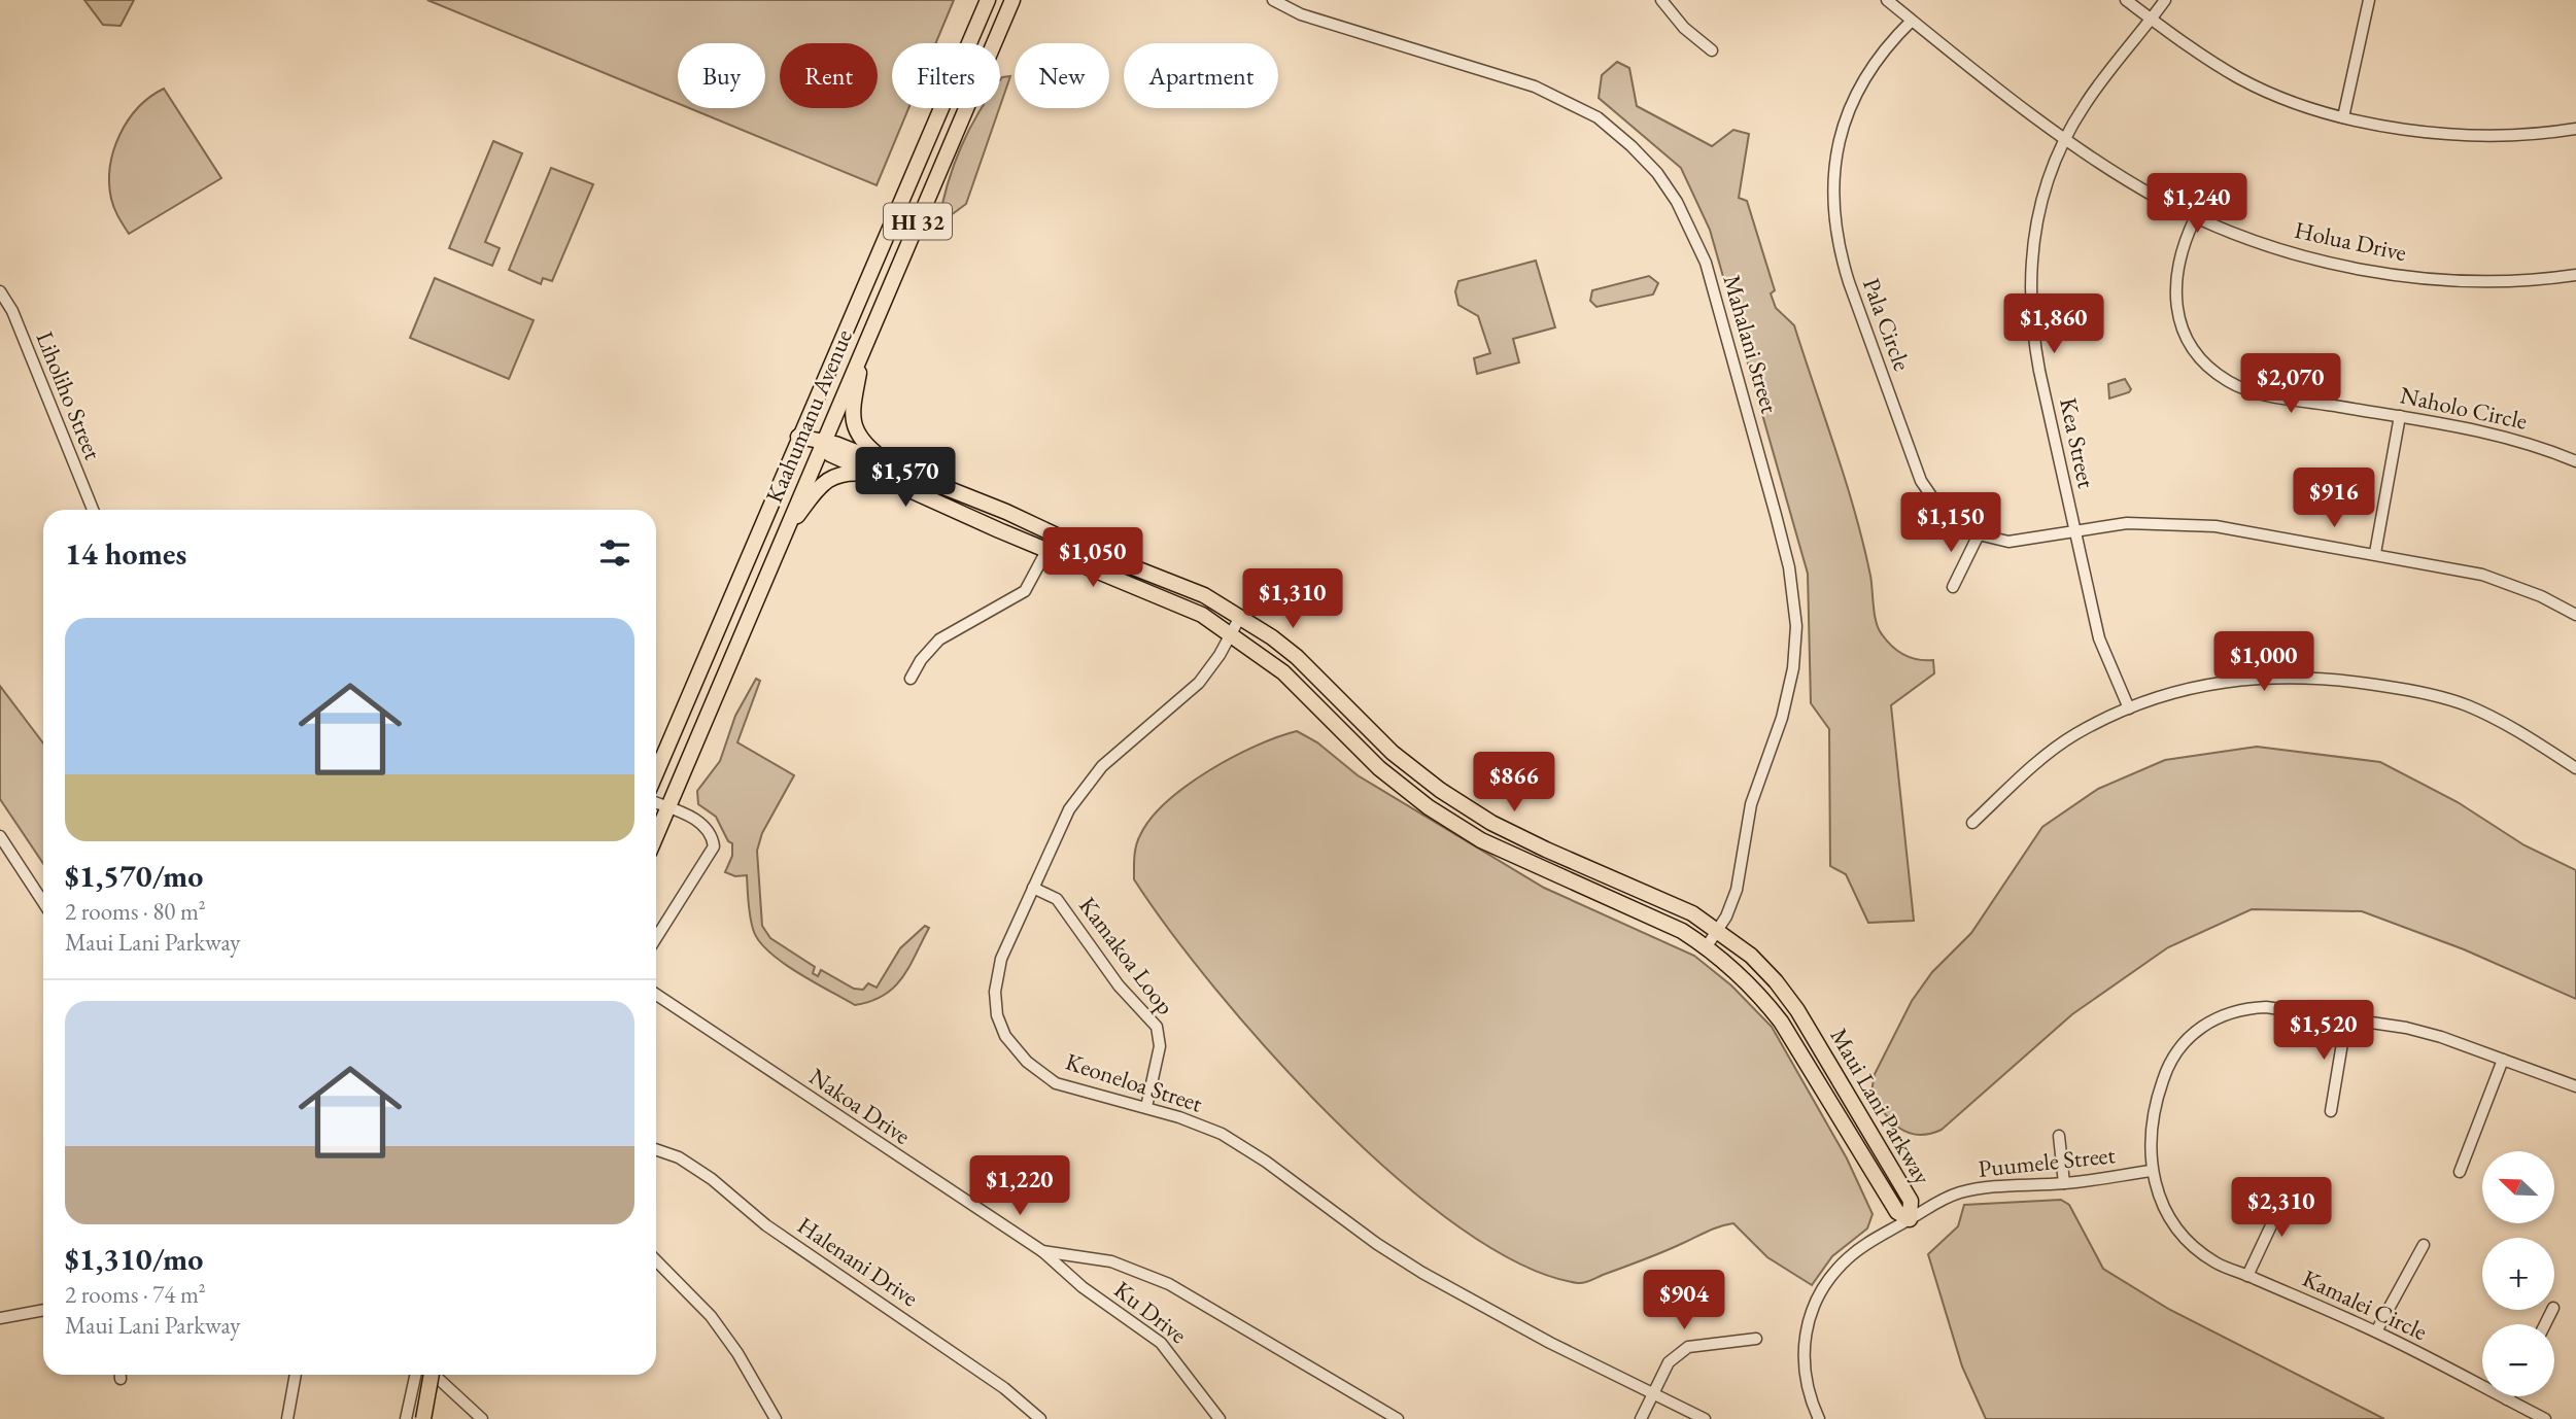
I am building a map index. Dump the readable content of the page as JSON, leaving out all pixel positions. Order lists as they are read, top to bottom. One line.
{"streets":{"main road":["HI 32","Kaahumanu Avenue","Maui Lani Parkway"],"street":["Holua Drive","Pala Circle","Mahalani Street","Liholiho Street","Naholo Circle","Kea Street","Kamakoa Loop","Keoneloa Street","Nakoa Drive","Puumele Street","Halenani Drive","Kamalei Circle","Ku Drive"]},"crossings":[["Holua Drive","Pala Circle"],["Holua Drive","Naholo Circle"],["Holua Drive","Kea Street"],["Pala Circle","Kea Street"],["Mahalani Street","Maui Lani Parkway"],["Kaahumanu Avenue","Maui Lani Parkway"],["Kamakoa Loop","Keoneloa Street"],["Keoneloa Street","Maui Lani Parkway"],["Nakoa Drive","Ku Drive"],["Maui Lani Parkway","Puumele Street"],["Puumele Street","Kamalei Circle"]],"north":"top left","page":{"chip":["Buy","Rent","Filters","New","Apartment"],"price":["$1,240","$1,860","$2,070","$1,570","$916","$1,150","$1,050","$1,310","$1,000","$866","$1,520","$1,220","$2,310","$904"],"heading":"14 homes","list":[{"name":"$1,570/mo","note":"2 rooms · 80 m² · Maui Lani Parkway"},{"name":"$1,310/mo","note":"2 rooms · 74 m² · Maui Lani Parkway"}],"map_buttons":["+","−"]}}
